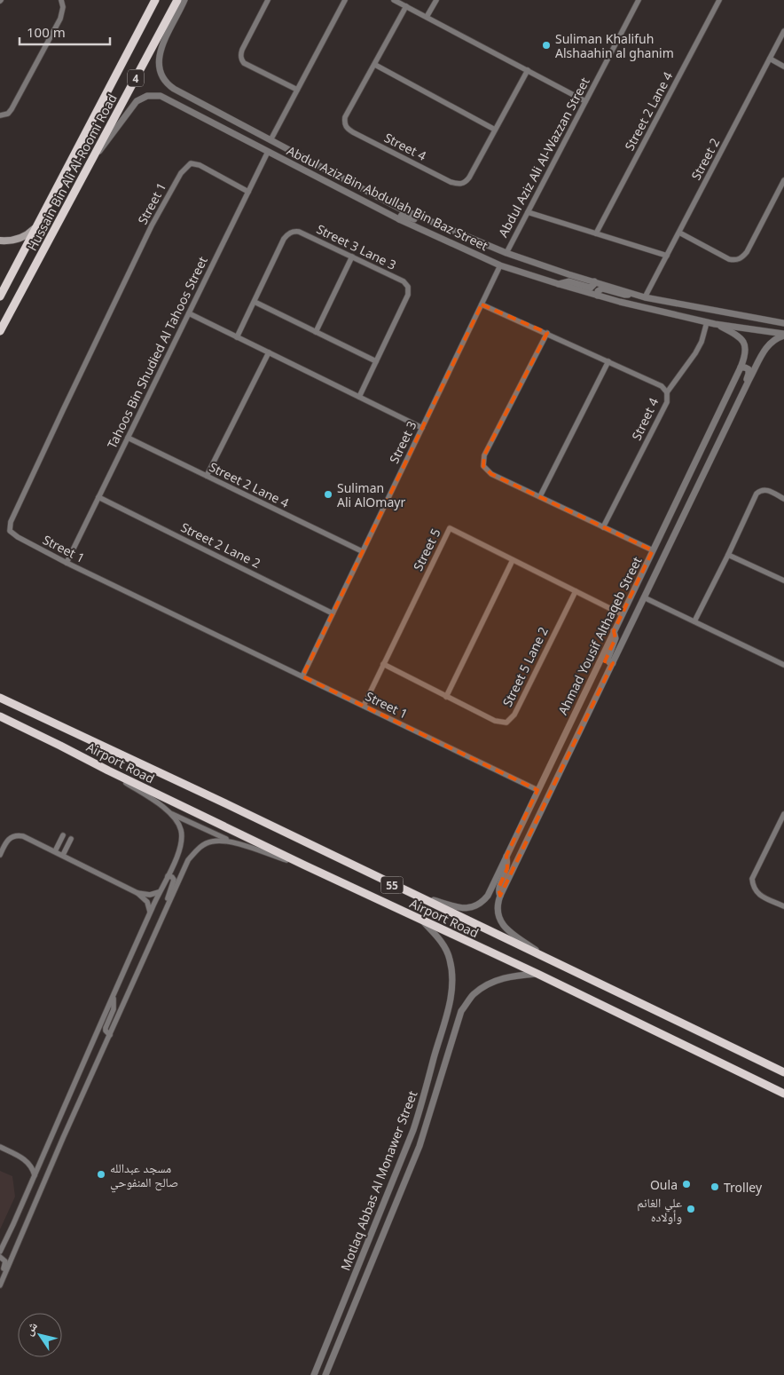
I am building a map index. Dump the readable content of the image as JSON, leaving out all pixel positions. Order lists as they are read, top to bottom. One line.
{"streets":{"highway":["4","Hussain Bin Ali Al-Roomi Road","Airport Road","55"],"street":["Street 2 Lane 4","Street 4","Abdul Aziz Ali Al-Wazzan Street","Street 2","Abdul Aziz Bin Abdullah Bin Baz Street","Street 1","Street 3 Lane 3","Tahoos Bin Shudied Al Tahoos Street","Street 3","Street 2 Lane 2","Street 5","Ahmad Yousif Althaqeb Street","Street 5 Lane 2","Motlaq Abbas Al Monawer Street"]},"crossings":[["Street 2 Lane 4","Tahoos Bin Shudied Al Tahoos Street"],["Street 2 Lane 4","Street 3"],["Street 4","Street 3"],["Abdul Aziz Ali Al-Wazzan Street","Abdul Aziz Bin Abdullah Bin Baz Street"],["Street 2","Abdul Aziz Bin Abdullah Bin Baz Street"],["Hussain Bin Ali Al-Roomi Road","Abdul Aziz Bin Abdullah Bin Baz Street"],["Abdul Aziz Bin Abdullah Bin Baz Street","Tahoos Bin Shudied Al Tahoos Street"],["Abdul Aziz Bin Abdullah Bin Baz Street","Street 3"],["Abdul Aziz Bin Abdullah Bin Baz Street","Ahmad Yousif Althaqeb Street"],["Street 1","Tahoos Bin Shudied Al Tahoos Street"],["Street 1","Street 3"],["Street 1","Street 5"],["Street 1","Ahmad Yousif Althaqeb Street"],["Tahoos Bin Shudied Al Tahoos Street","Street 2 Lane 2"],["Street 3","Street 2 Lane 2"],["Street 5","Ahmad Yousif Althaqeb Street"],["Street 5","Street 5 Lane 2"],["Ahmad Yousif Althaqeb Street","Airport Road"],["Airport Road","Motlaq Abbas Al Monawer Street"]],"places":["Suliman Khalifuh Alshaahin al ghanim","Suliman Ali AlOmayr","مسجد عبدالله صالح المنفوحي","Oula","Trolley","علي الغانم وأولاده"],"scale_bar":"100 m","north":"top left"}
